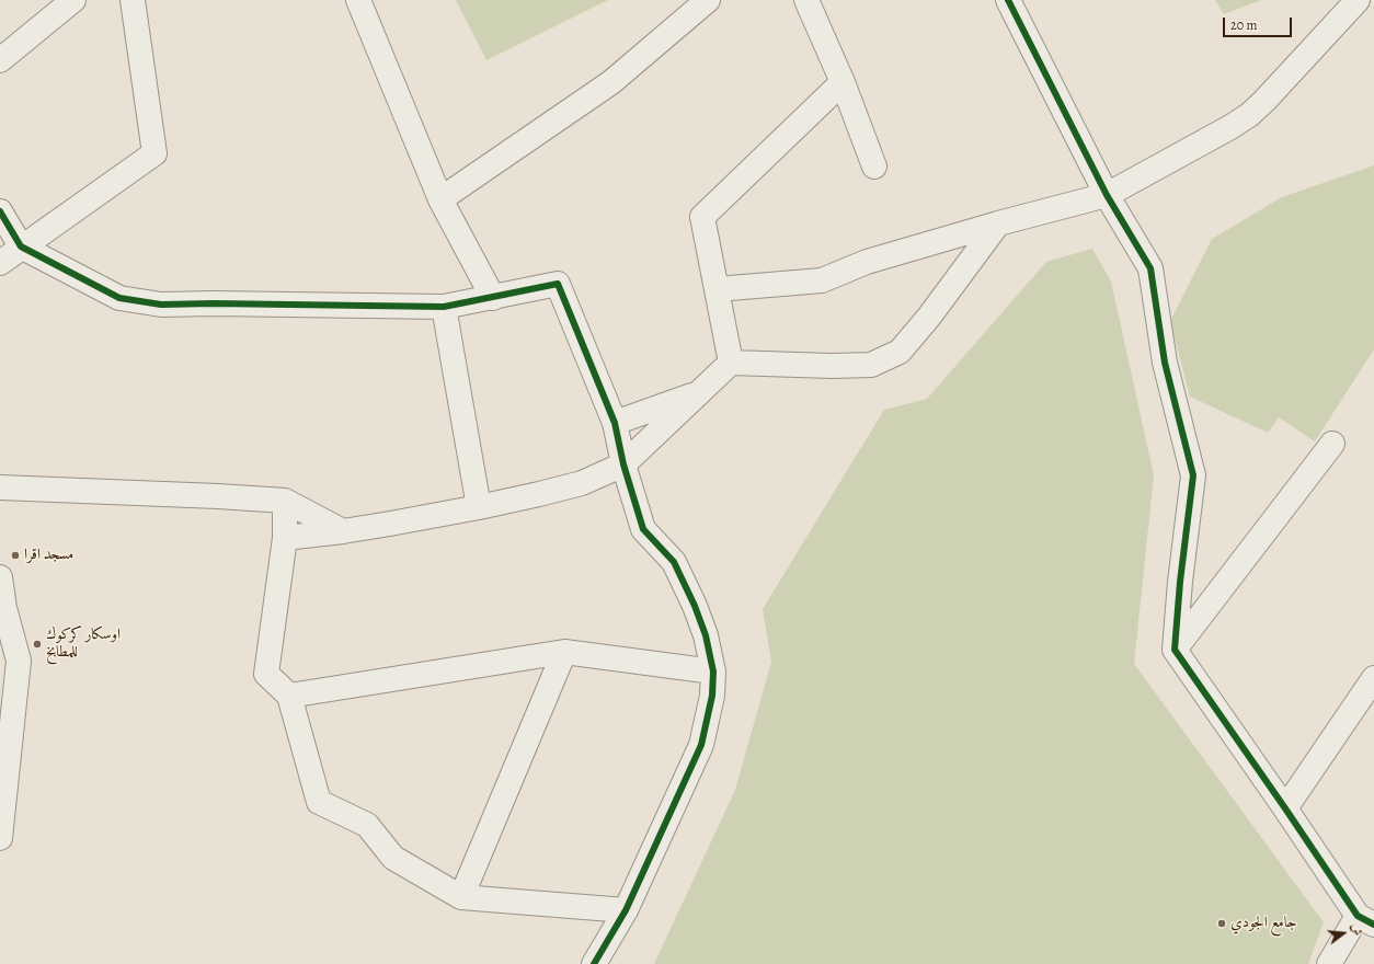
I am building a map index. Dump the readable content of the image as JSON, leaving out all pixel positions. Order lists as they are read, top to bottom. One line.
{"places":["مسجد اقرا","اوسكار كركوك للمطابخ","جامع الجودي"],"scale_bar":"20 m","north":"right"}
